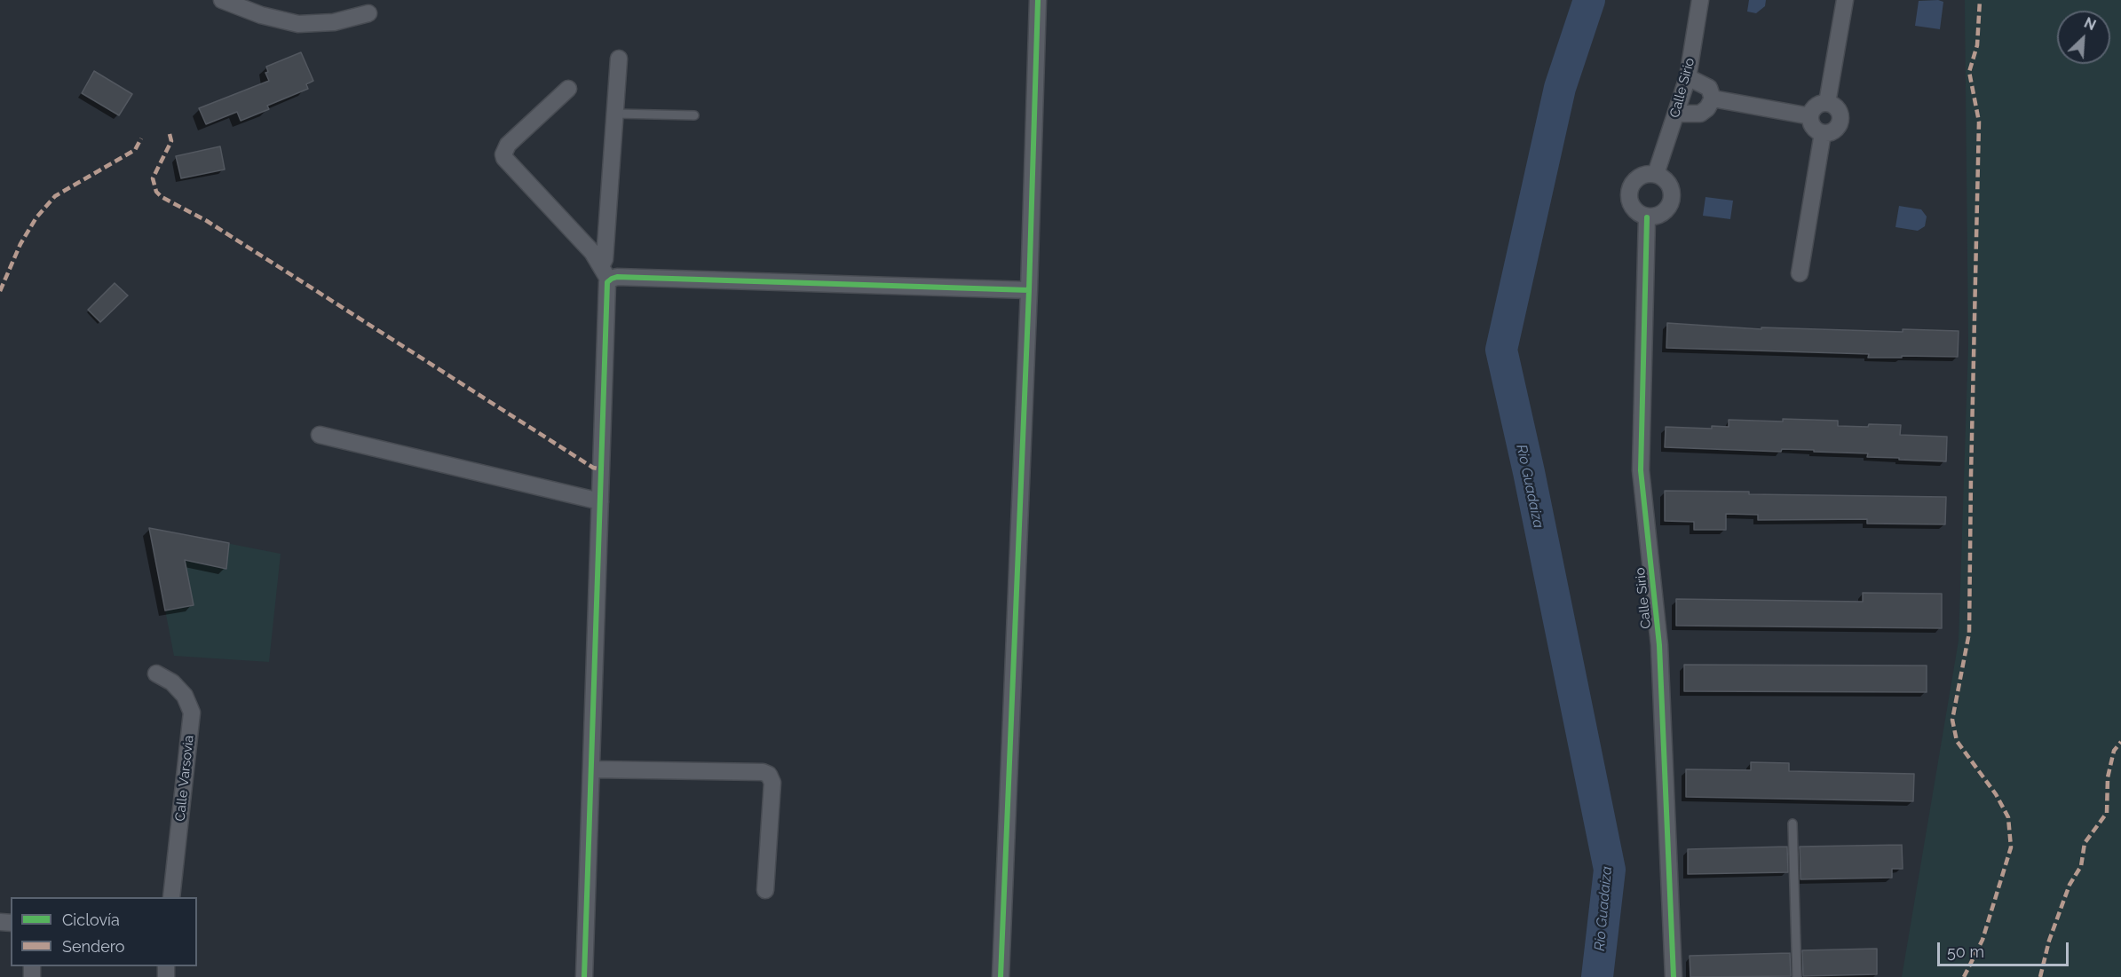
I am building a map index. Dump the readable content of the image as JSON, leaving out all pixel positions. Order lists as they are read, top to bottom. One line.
{"streets":{"street":["Calle Sirio","Calle Varsovia"]},"water":["Rio Guadaiza"],"legend":["Ciclovía","Sendero"],"scale_bar":"50 m","north":"top right"}
